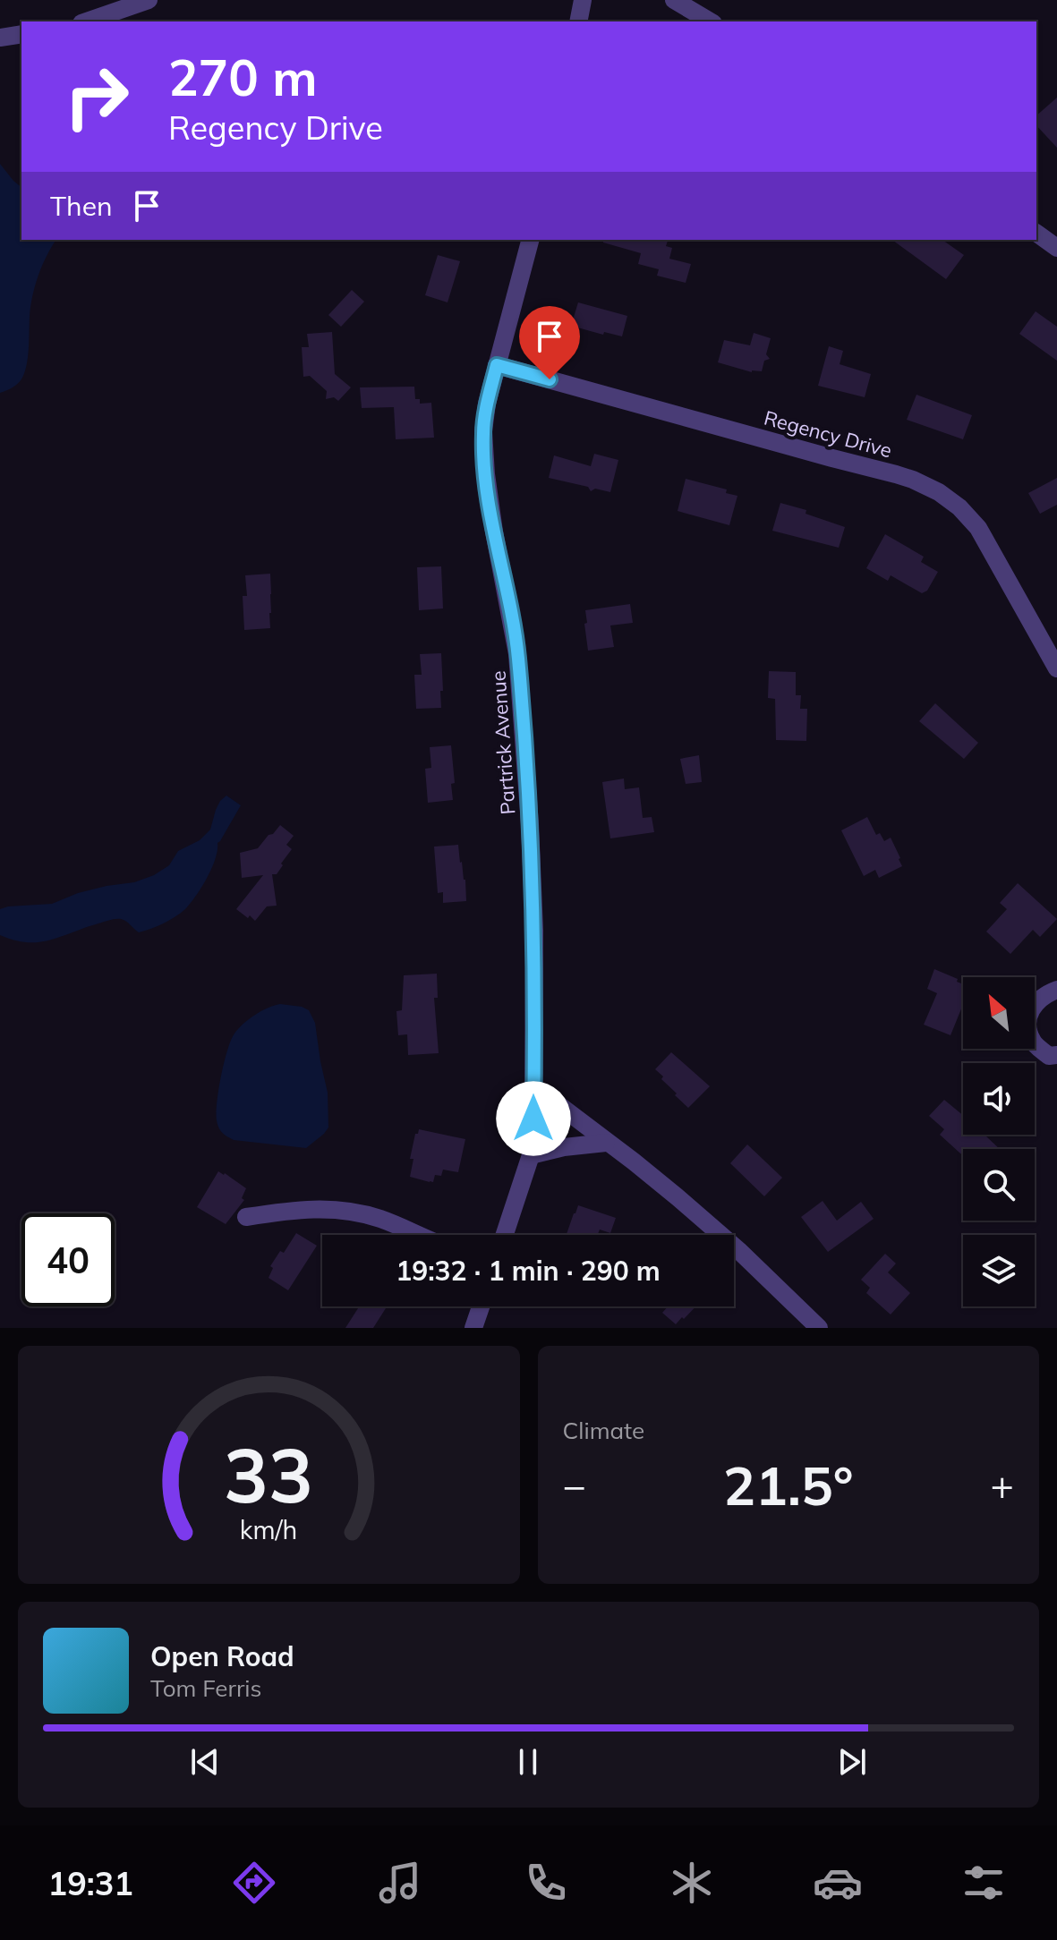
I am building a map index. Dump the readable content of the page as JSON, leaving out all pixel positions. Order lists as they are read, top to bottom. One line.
{"streets":{"street":["Regency Drive","Partrick Avenue"]},"crossings":[["Regency Drive","Partrick Avenue"]],"north":"top left","page":{"turn":["270 m","Regency Drive"],"then":"Then","limit":"40","trip":"19:32 · 1 min · 290 m","tile":"Climate","heat":["−","21.5°","+"],"song":["Open Road","Tom Ferris"],"tabs":"19:31","gauge":["33","km/h"]}}
